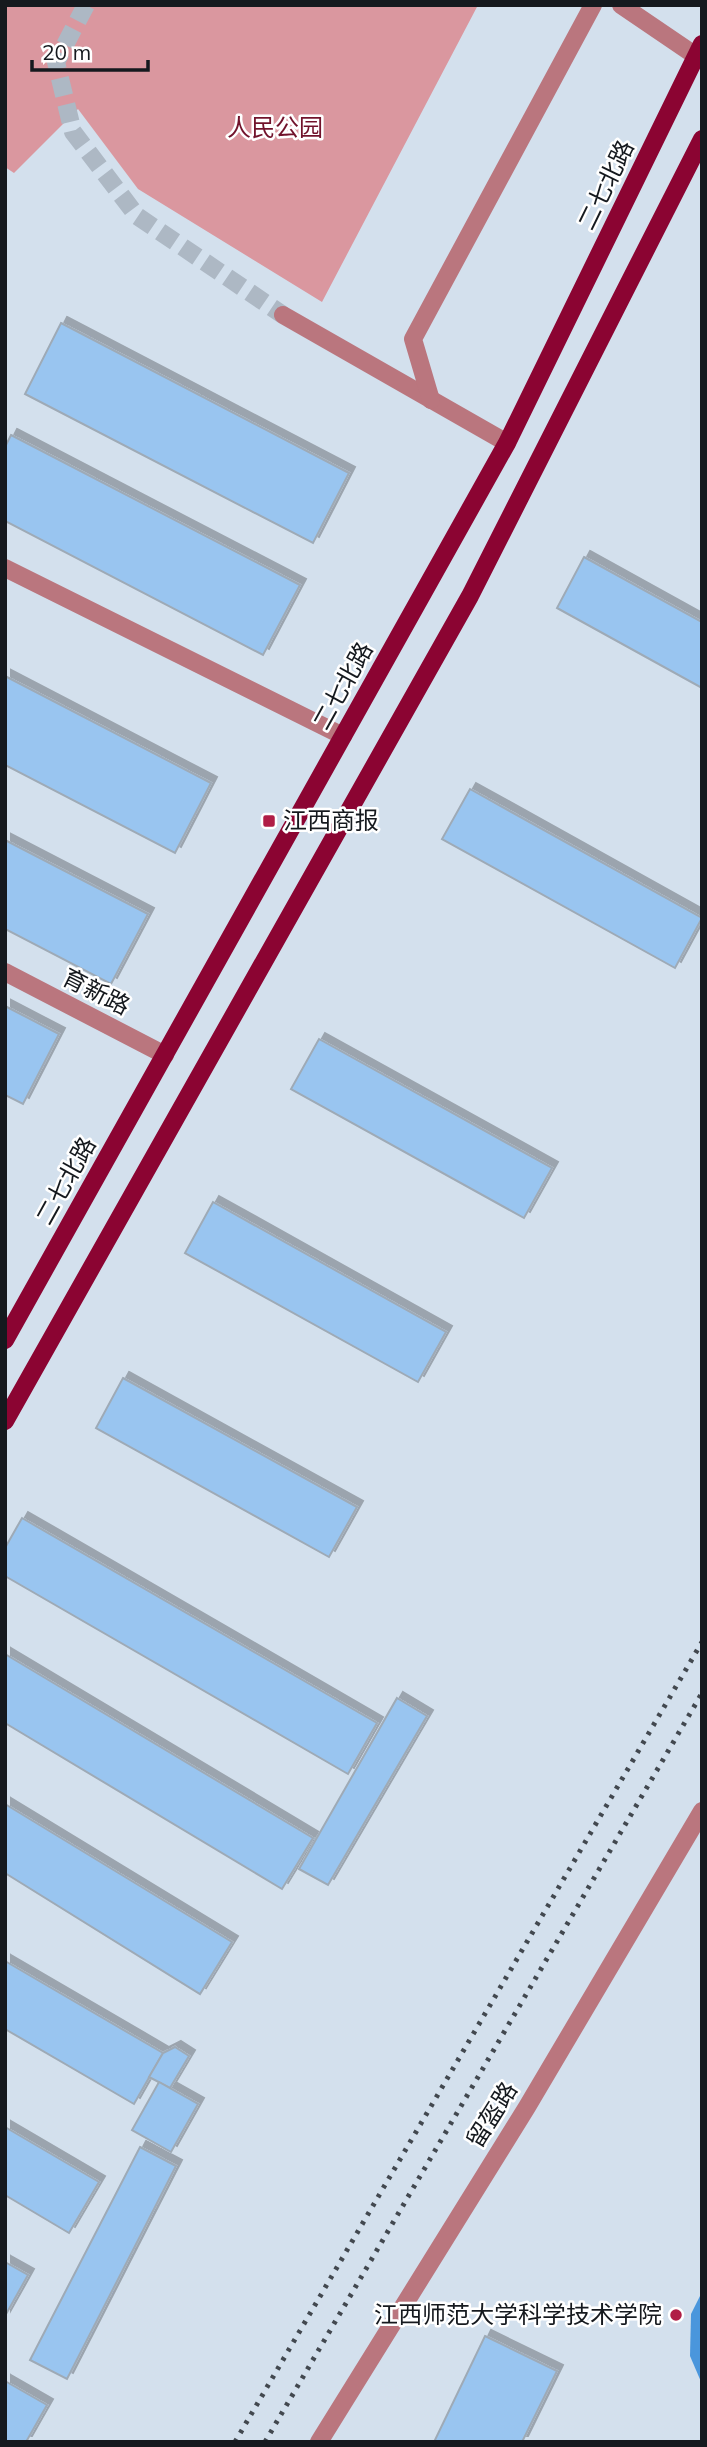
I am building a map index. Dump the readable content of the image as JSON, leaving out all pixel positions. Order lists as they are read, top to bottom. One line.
{"streets":{"main road":["二七北路"],"street":["育新路","留盔路"]},"crossings":[["二七北路","育新路"]],"parks":["人民公园"],"places":{"transit":["江西商报"],"other":["江西师范大学科学技术学院"]},"scale_bar":"20 m"}
